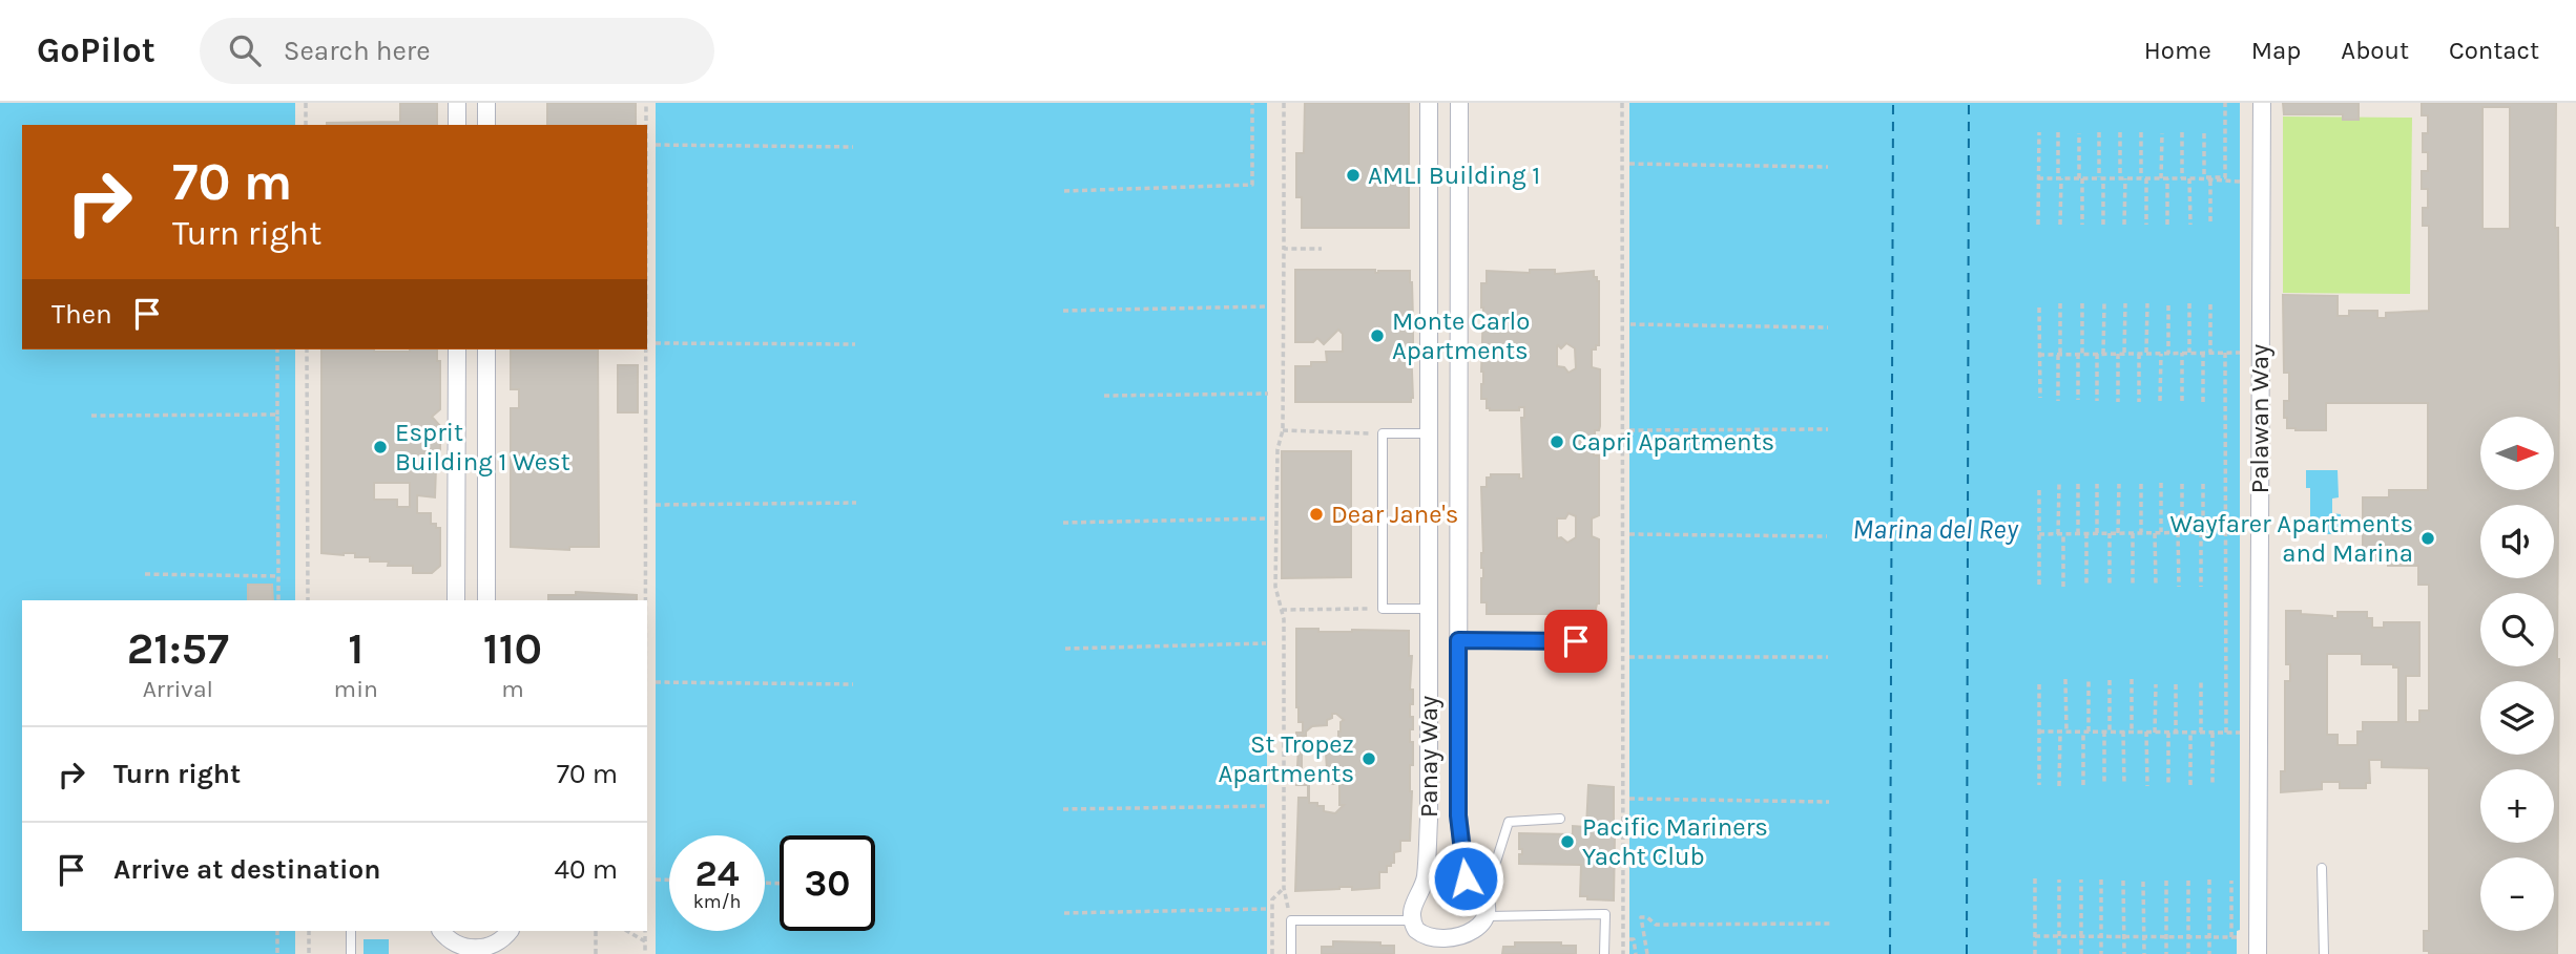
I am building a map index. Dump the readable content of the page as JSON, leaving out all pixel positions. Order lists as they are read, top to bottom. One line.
{"streets":{"street":["Palawan Way","Panay Way"]},"water":["Marina del Rey"],"places":["AMLI Building 1","Monte Carlo Apartments","Capri Apartments","Esprit Building 1 West","Dear Jane's","Wayfarer Apartments and Marina","St Tropez Apartments","Pacific Mariners Yacht Club"],"north":"right","page":{"header":"GoPilot","search":"Search here","nav":["Home","Map","About","Contact"],"turn":["70 m","Turn right"],"then":"Then","map_buttons":["+","−"],"eta":["21:57","Arrival","1","min","110","m"],"list":[{"name":"Turn right","value":"70 m"},{"name":"Arrive at destination","value":"40 m"}],"speed":"24 km/h","limit":"30"}}
